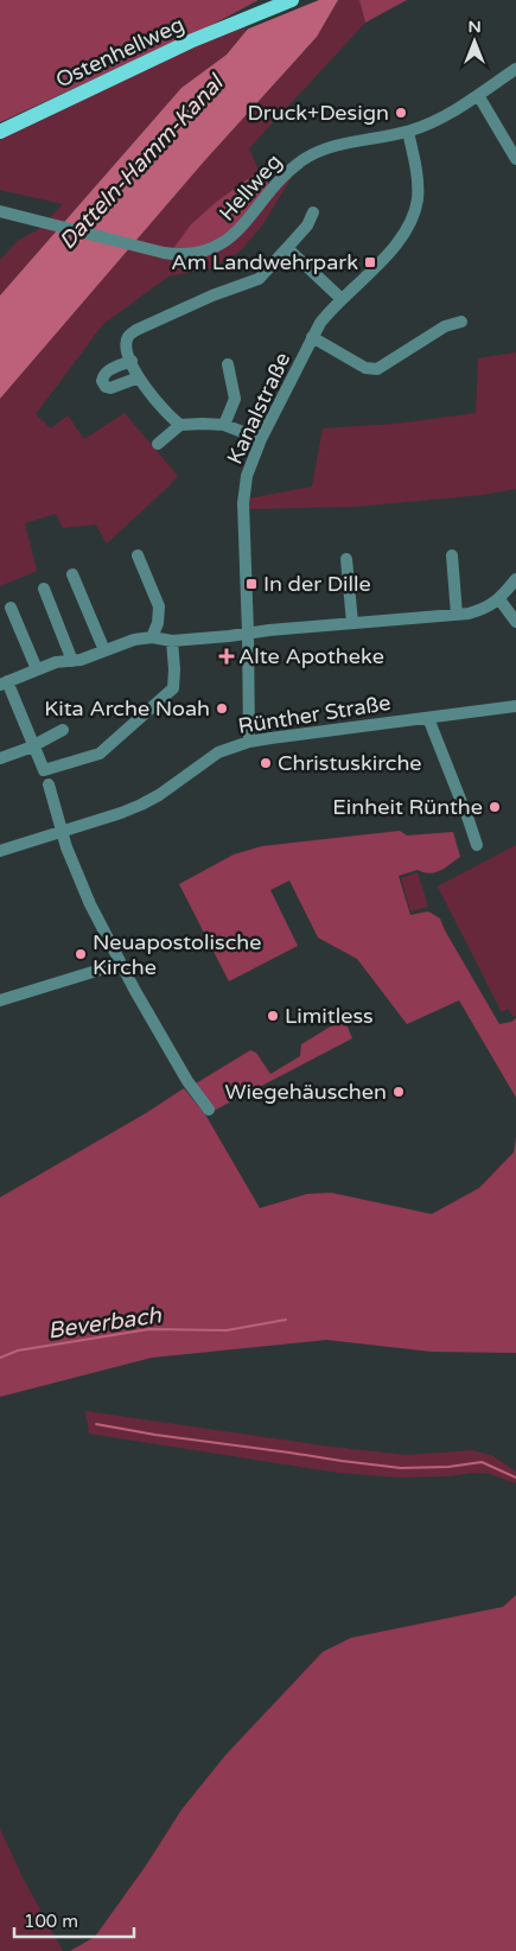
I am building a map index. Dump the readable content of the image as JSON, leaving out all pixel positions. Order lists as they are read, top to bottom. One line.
{"streets":{"main road":["Ostenhellweg"],"street":["Hellweg","Kanalstraße","Rünther Straße"]},"crossings":[["Hellweg","Kanalstraße"],["Kanalstraße","Rünther Straße"]],"water":["Datteln-Hamm-Kanal","Beverbach"],"places":{"other":["Druck+Design","Kita Arche Noah","Christuskirche","Einheit Rünthe","Neuapostolische Kirche","Limitless","Wiegehäuschen"],"transit":["Am Landwehrpark","In der Dille"],"health":["Alte Apotheke"]},"scale_bar":"100 m","north":"top"}
